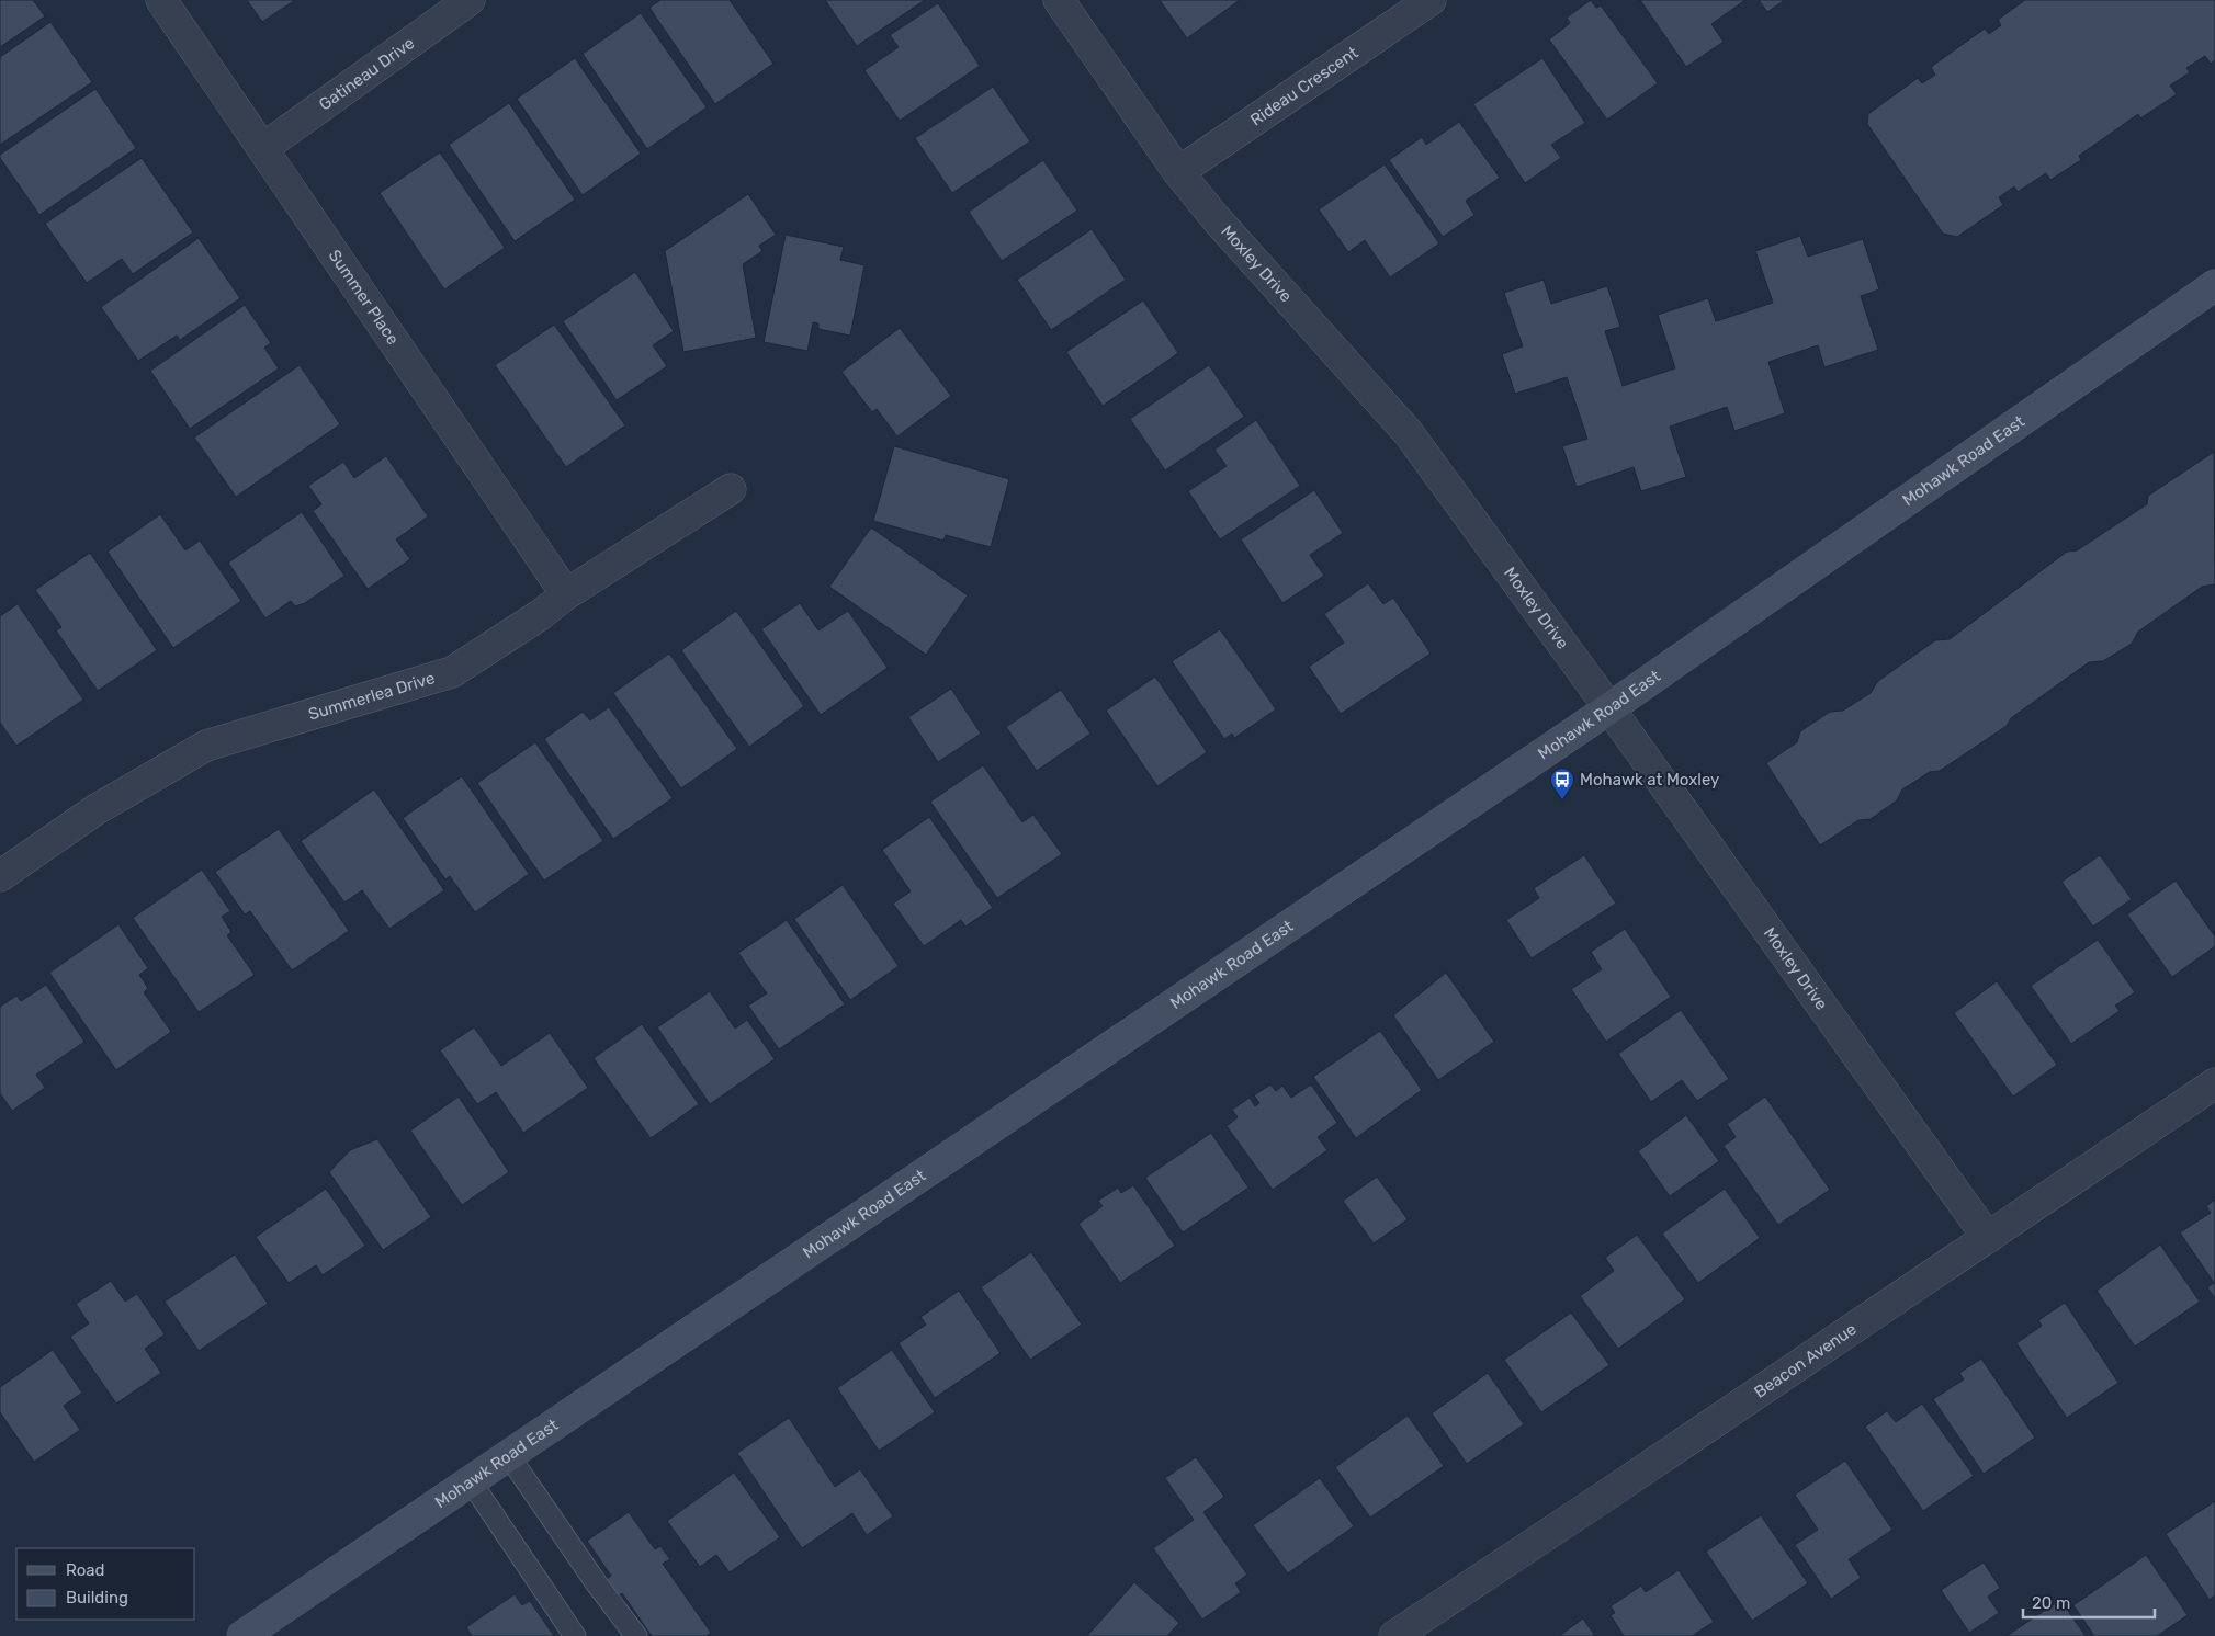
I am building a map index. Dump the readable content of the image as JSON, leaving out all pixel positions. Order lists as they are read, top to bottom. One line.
{"streets":{"main road":["Mohawk Road East"],"street":["Gatineau Drive","Rideau Crescent","Moxley Drive","Summer Place","Summerlea Drive","Beacon Avenue"]},"crossings":[["Gatineau Drive","Summer Place"],["Rideau Crescent","Moxley Drive"],["Moxley Drive","Mohawk Road East"],["Moxley Drive","Beacon Avenue"],["Summer Place","Summerlea Drive"]],"places":{"bus stop":["Mohawk at Moxley"]},"legend":["Road","Building"],"scale_bar":"20 m"}
